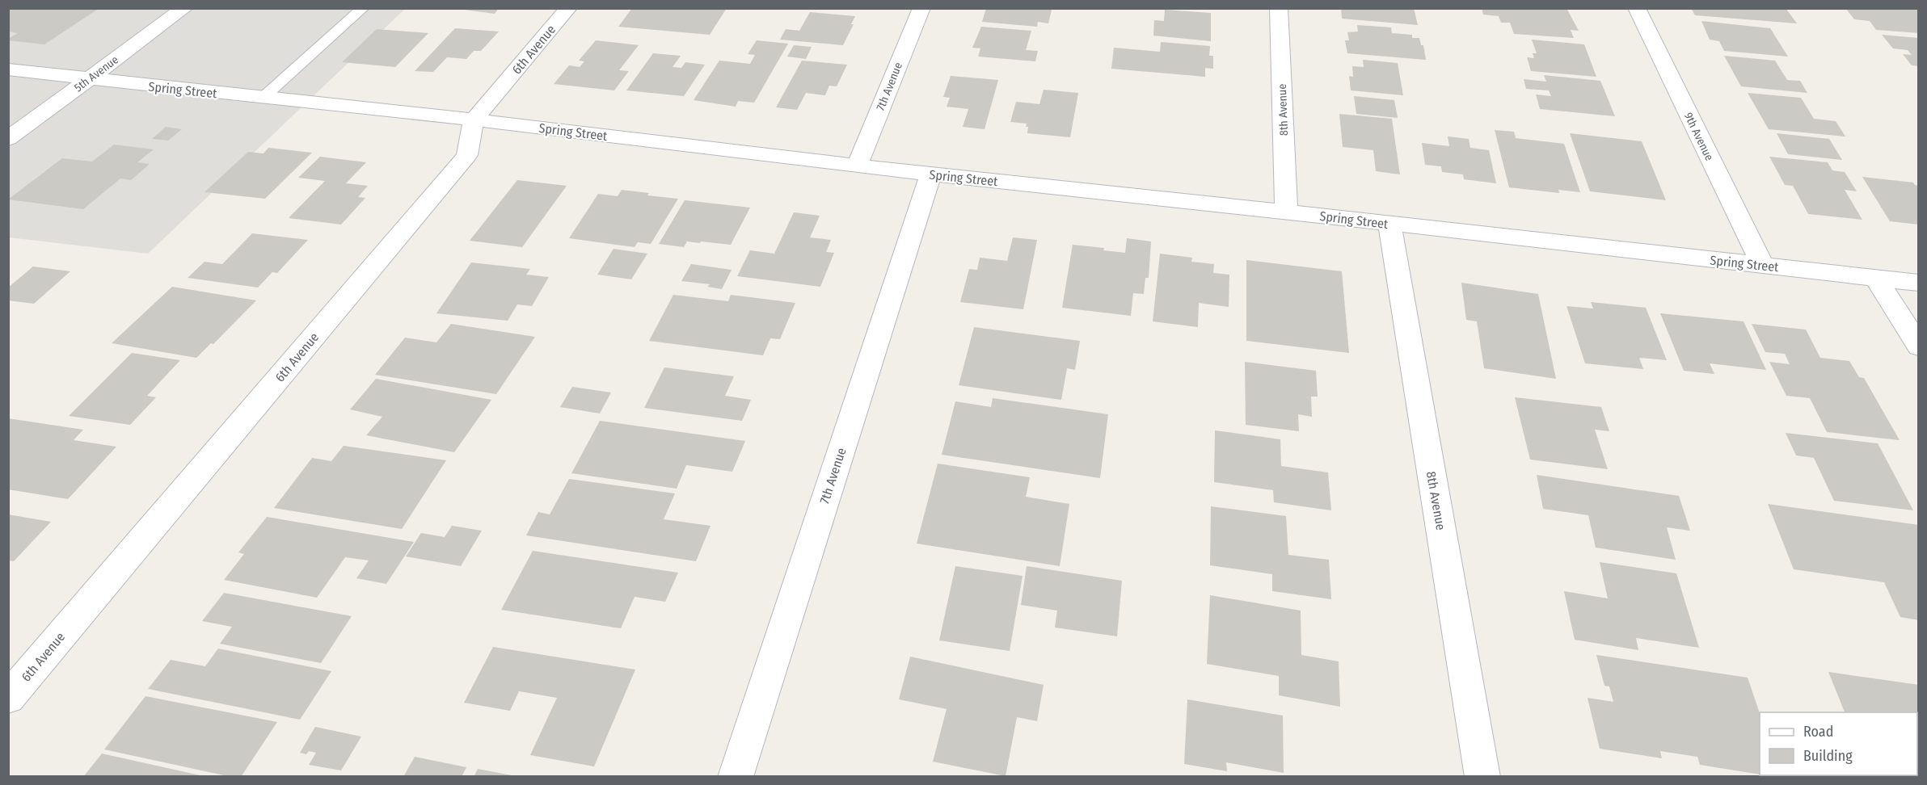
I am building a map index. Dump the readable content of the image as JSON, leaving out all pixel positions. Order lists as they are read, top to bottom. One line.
{"streets":{"street":["6th Avenue","5th Avenue","7th Avenue","Spring Street","8th Avenue","9th Avenue"]},"crossings":[["6th Avenue","Spring Street"],["5th Avenue","Spring Street"],["7th Avenue","Spring Street"],["Spring Street","8th Avenue"],["Spring Street","9th Avenue"]],"legend":["Road","Building"]}
